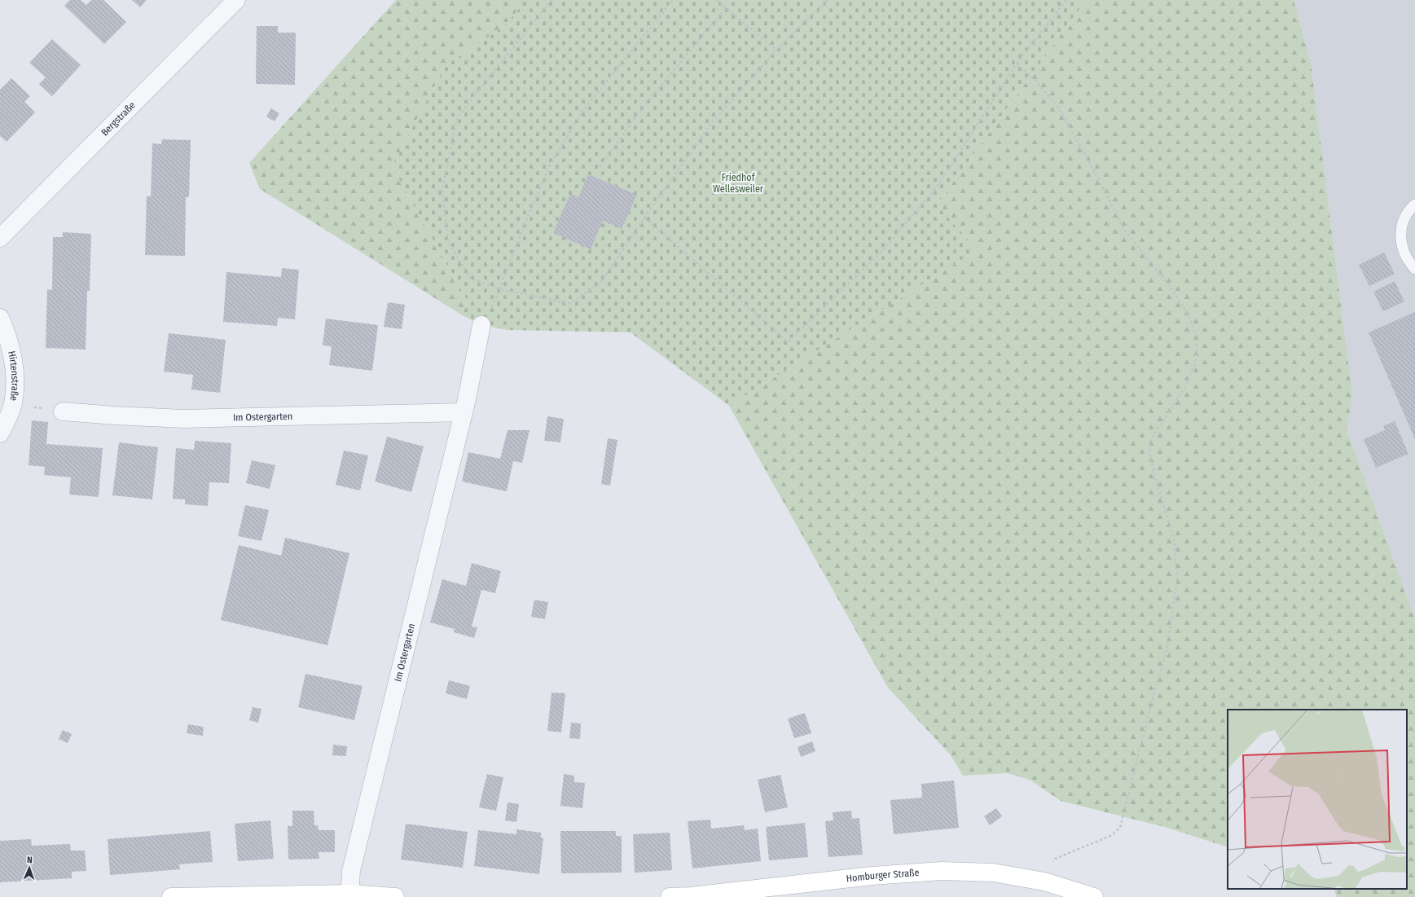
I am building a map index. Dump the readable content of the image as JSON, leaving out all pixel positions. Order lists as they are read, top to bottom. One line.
{"streets":{"main road":["Homburger Straße"],"street":["Bergstraße","Hirtenstraße","Im Ostergarten"]},"parks":["Friedhof Wellesweiler"],"north":"top"}
